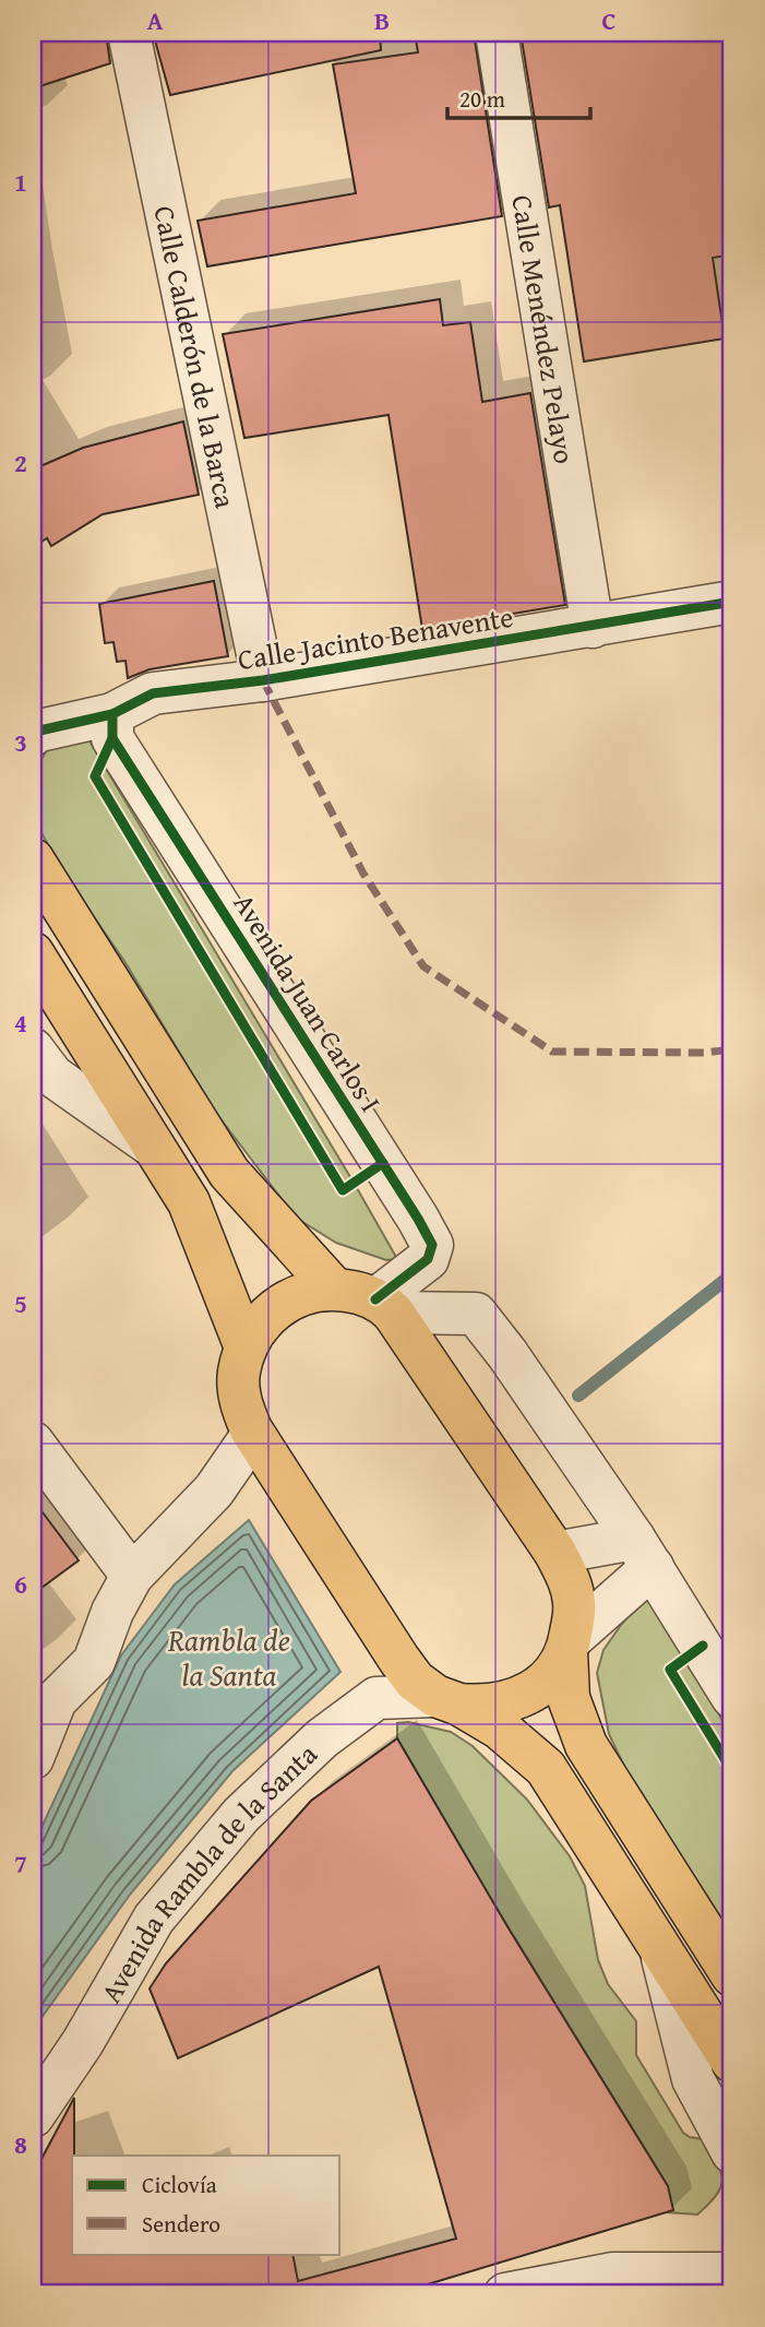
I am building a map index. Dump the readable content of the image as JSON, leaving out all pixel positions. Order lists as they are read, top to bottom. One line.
{"streets":{"street":["Calle Menéndez Pelayo","Calle Calderón de la Barca","Calle Jacinto Benavente","Avenida Juan Carlos I","Avenida Rambla de la Santa"]},"crossings":[["Calle Menéndez Pelayo","Calle Jacinto Benavente"],["Calle Calderón de la Barca","Calle Jacinto Benavente"],["Calle Jacinto Benavente","Avenida Juan Carlos I"]],"water":["Rambla de la Santa"],"legend":["Ciclovía","Sendero"],"scale_bar":"20 m","grid":{"columns":["A","B","C"],"rows":["1","2","3","4","5","6","7","8"]}}
